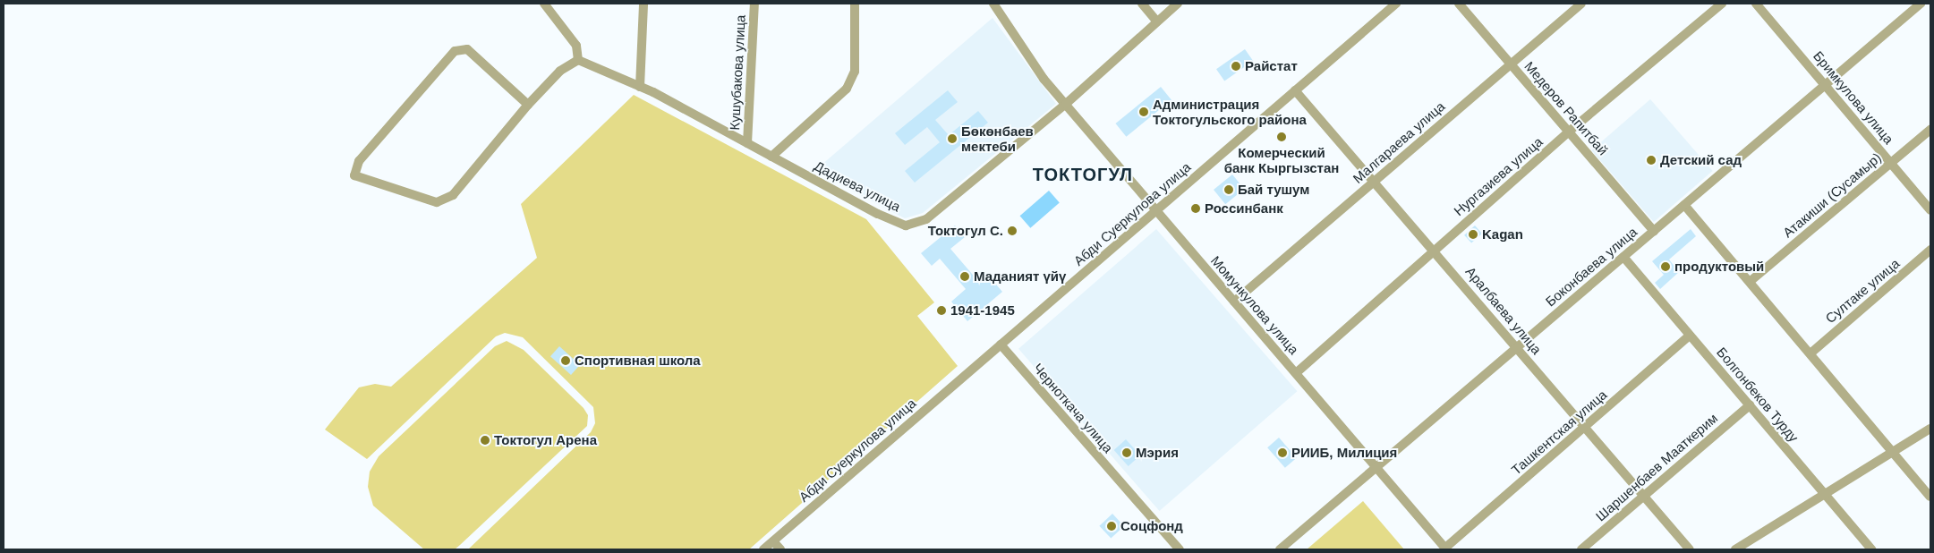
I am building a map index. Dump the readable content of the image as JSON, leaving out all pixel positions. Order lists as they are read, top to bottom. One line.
{"streets":{"street":["Кушубакова улица","Бримкулова улица","Медеров Рапитбай","Малгараева улица","Нургазиева улица","Дадиева улица","Атакиши (Сусамыр)","Абди Суеркулова улица","Боконбаева улица","Султаке улица","Момункулова улица","Аралбаева улица","Болгонбеков Турду","Черноткача улица","Ташкентская улица","Шаршенбаев Мааткерим"]},"crossings":[["Кушубакова улица","Дадиева улица"],["Бримкулова улица","Атакиши (Сусамыр)"],["Бримкулова улица","Боконбаева улица"],["Медеров Рапитбай","Малгараева улица"],["Медеров Рапитбай","Нургазиева улица"],["Медеров Рапитбай","Боконбаева улица"],["Малгараева улица","Момункулова улица"],["Малгараева улица","Аралбаева улица"],["Нургазиева улица","Момункулова улица"],["Нургазиева улица","Аралбаева улица"],["Дадиева улица","Момункулова улица"],["Абди Суеркулова улица","Момункулова улица"],["Абди Суеркулова улица","Аралбаева улица"],["Абди Суеркулова улица","Черноткача улица"],["Боконбаева улица","Момункулова улица"],["Боконбаева улица","Аралбаева улица"],["Боконбаева улица","Болгонбеков Турду"],["Момункулова улица","Ташкентская улица"],["Аралбаева улица","Ташкентская улица"],["Аралбаева улица","Шаршенбаев Мааткерим"],["Болгонбеков Турду","Ташкентская улица"],["Болгонбеков Турду","Шаршенбаев Мааткерим"]],"districts":["ТОКТОГУЛ"],"places":["Райстат","Администрация Токтогульского района","Комерческий банк Кыргызстан","Бөкөнбаев мектеби","Детский сад","Бай тушум","Россинбанк","Токтогул С.","Kagan","продуктовый","Маданият үйү","1941-1945","Спортивная школа","Токтогул Арена","Мэрия","РИИБ, Милиция","Соцфонд"]}
